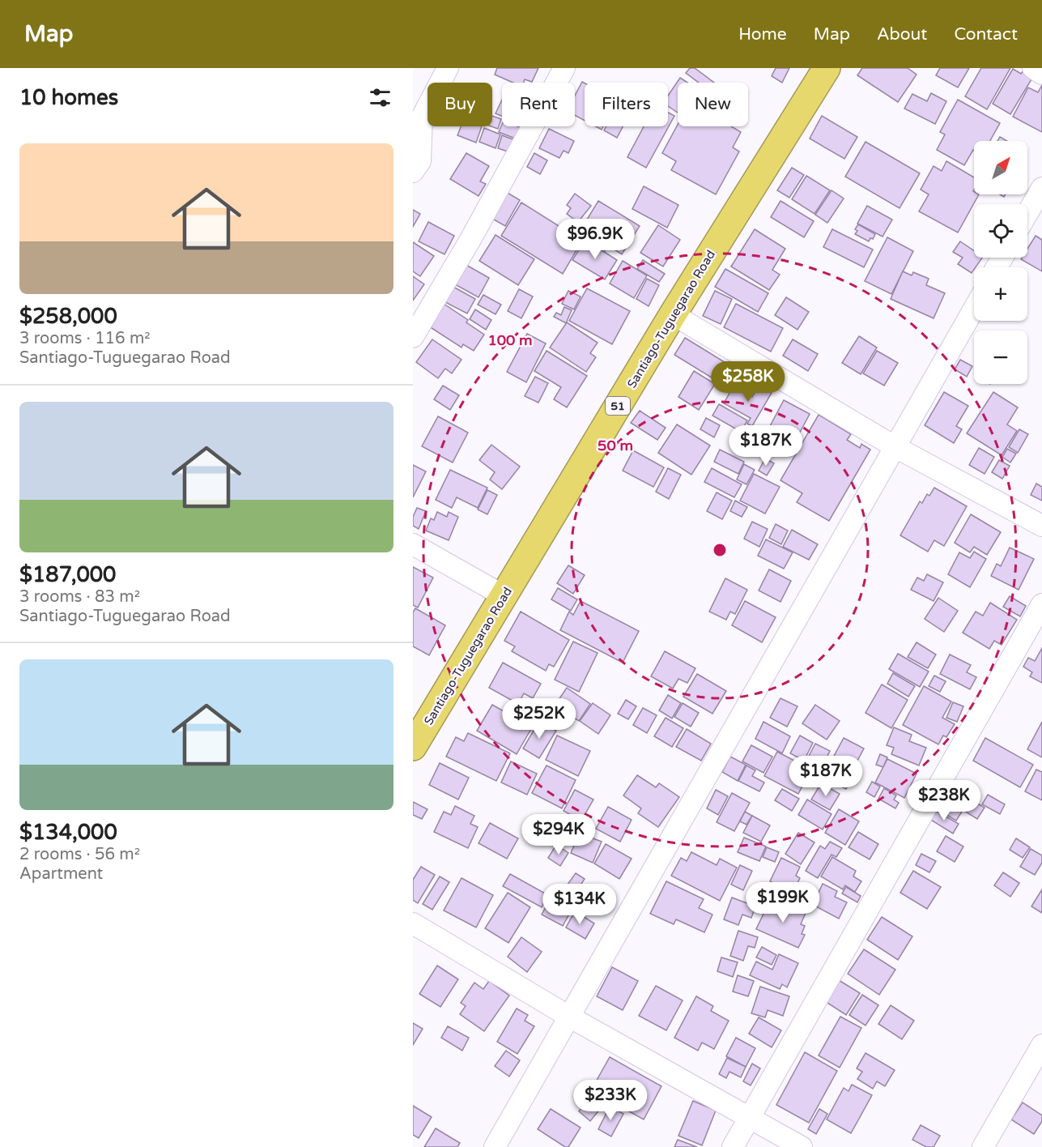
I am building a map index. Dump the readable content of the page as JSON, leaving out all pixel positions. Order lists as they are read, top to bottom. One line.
{"streets":{"highway":["Santiago-Tuguegarao Road","51"]},"north":"top right","page":{"header":"Map","nav":["Home","Map","About","Contact"],"heading":"10 homes","chip":["Buy","Rent","Filters","New"],"list":[{"name":"$258,000","note":"3 rooms · 116 m² · Santiago-Tuguegarao Road"},{"name":"$187,000","note":"3 rooms · 83 m² · Santiago-Tuguegarao Road"},{"name":"$134,000","note":"2 rooms · 56 m² · Apartment"}],"map_buttons":["+","−"],"price":["$96.9K","$258K","$187K","$252K","$187K","$238K","$294K","$199K","$134K","$233K"]},"rings":["100 m","50 m"]}
